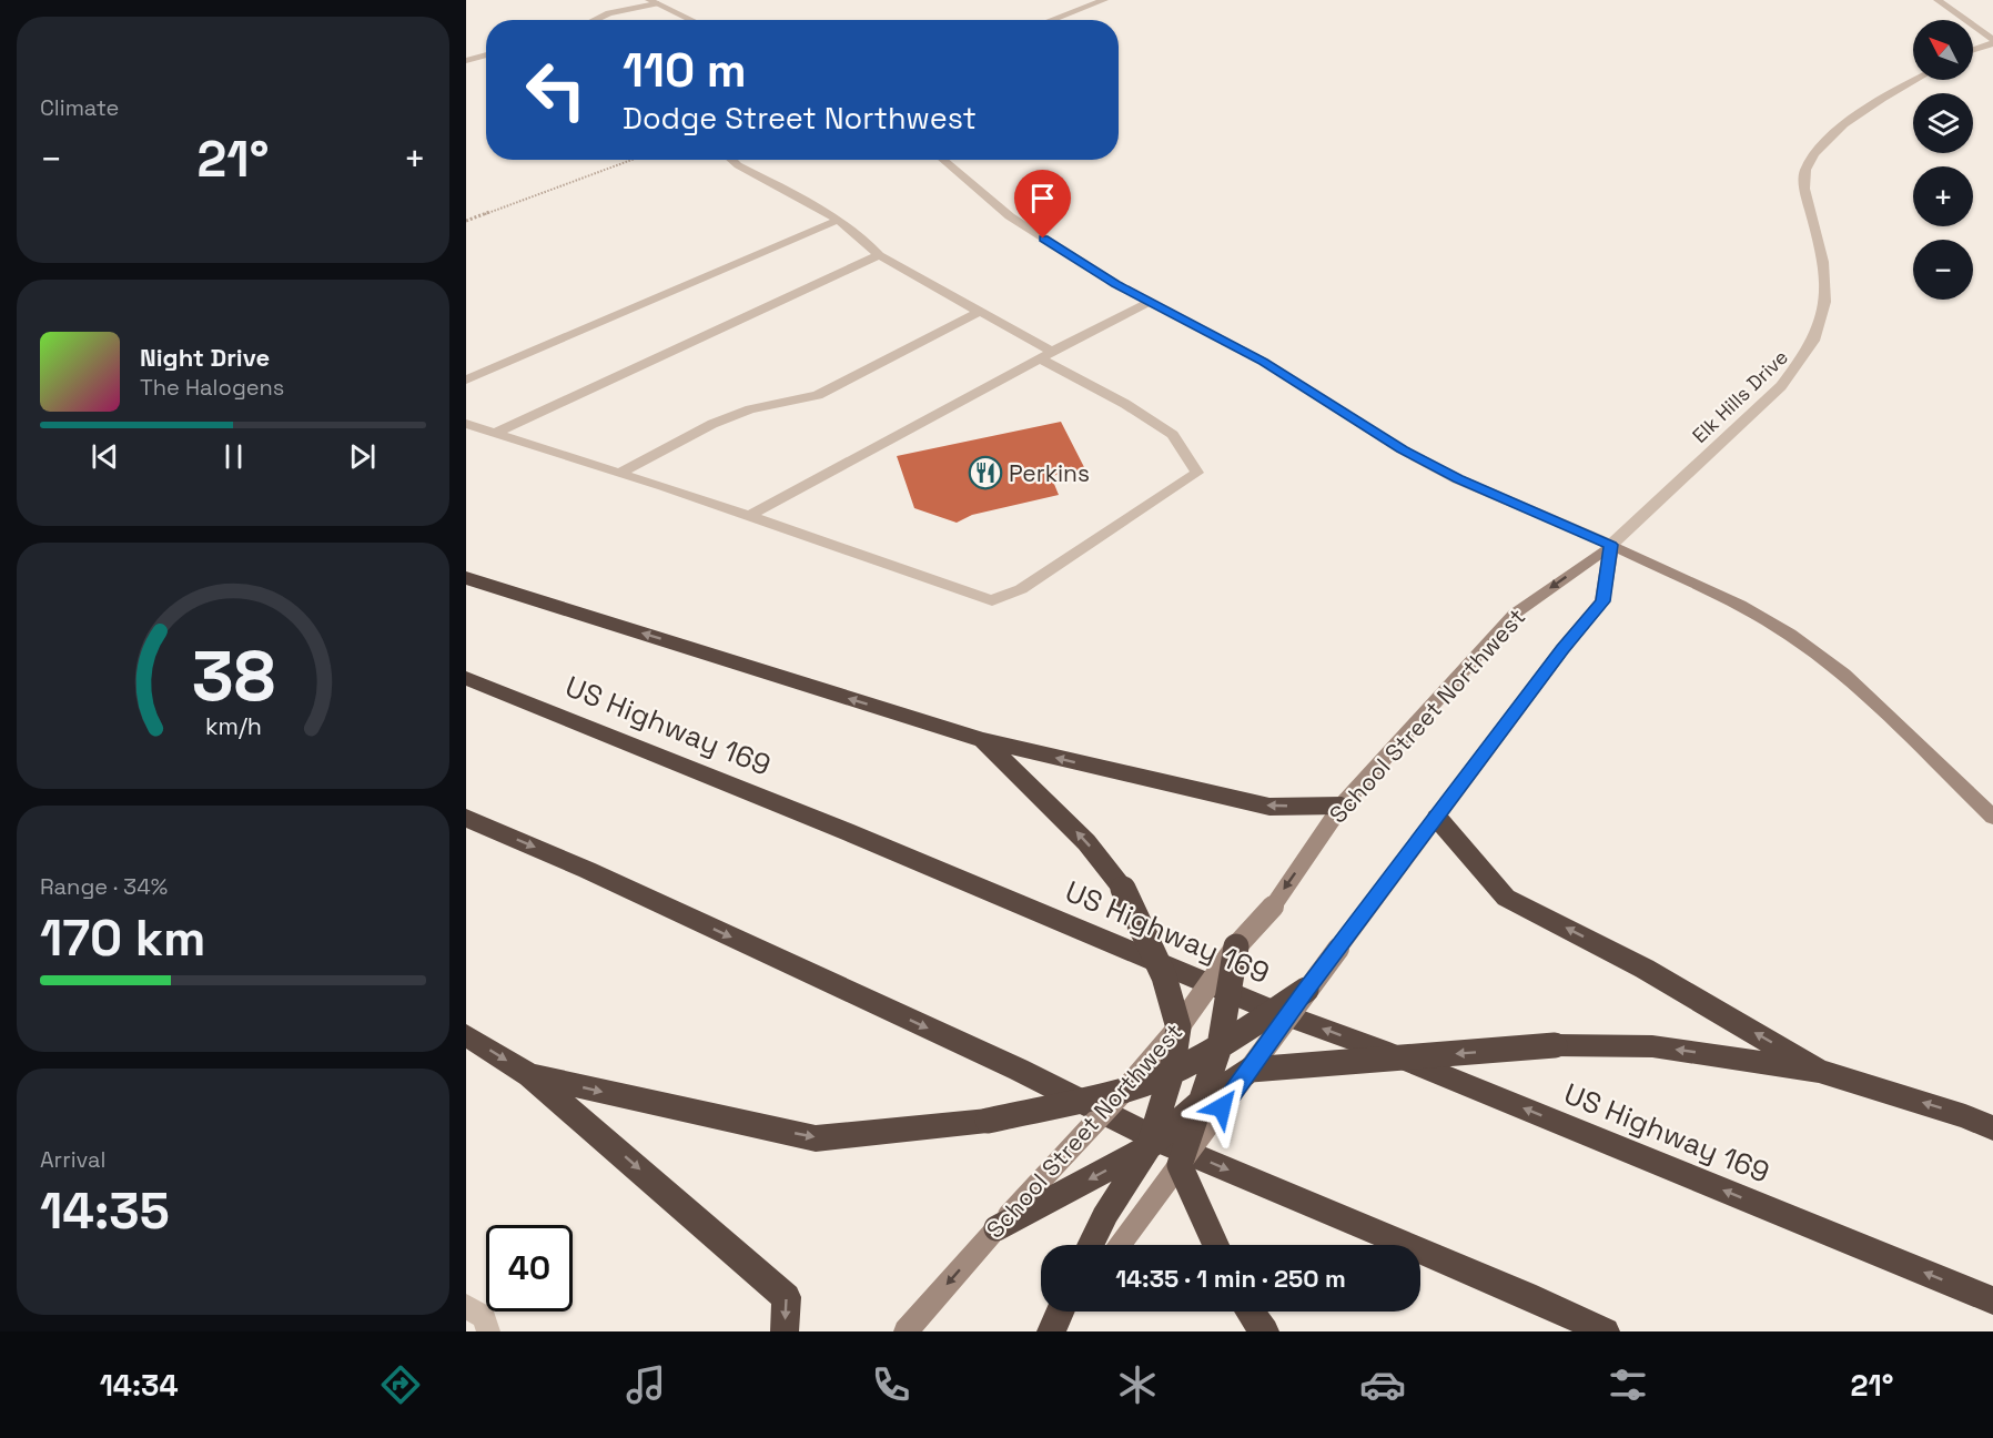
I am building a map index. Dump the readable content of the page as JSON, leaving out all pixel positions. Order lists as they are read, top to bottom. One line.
{"streets":{"highway":["US Highway 169"],"street":["Elk Hills Drive","School Street Northwest"]},"crossings":[["Elk Hills Drive","School Street Northwest"]],"places":{"restaurant":["Perkins"]},"north":"top left","page":{"tile":["Climate",["Range · 34%","170 km"],["Arrival","14:35"]],"map_buttons":["+","−"],"turn":["110 m","Dodge Street Northwest"],"heat":["−","21°","+"],"song":["Night Drive","The Halogens"],"limit":"40","trip":"14:35 · 1 min · 250 m","tabs":["14:34","21°"],"gauge":["38","km/h"]}}
